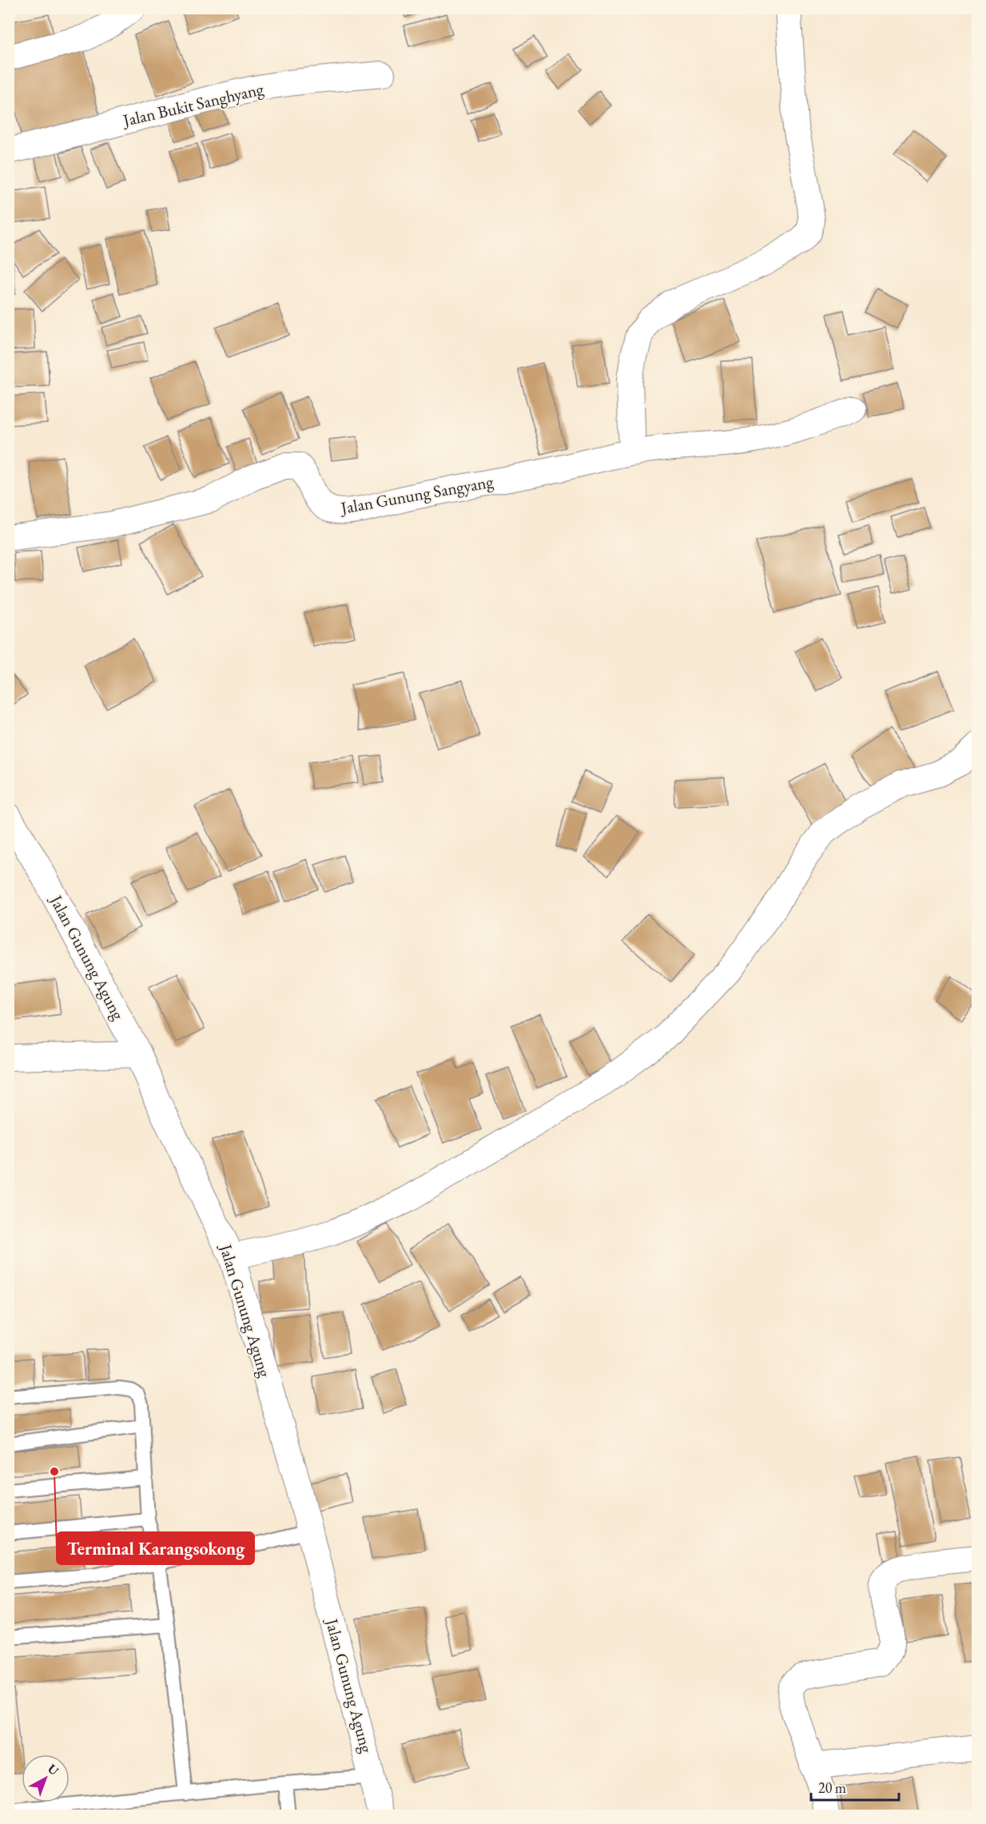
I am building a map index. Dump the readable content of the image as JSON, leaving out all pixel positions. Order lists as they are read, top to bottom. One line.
{"streets":{"street":["Jalan Bukit Sanghyang","Jalan Gunung Sangyang","Jalan Gunung Agung"]},"places":["Terminal Karangsokong"],"scale_bar":"20 m","north":"top right"}
